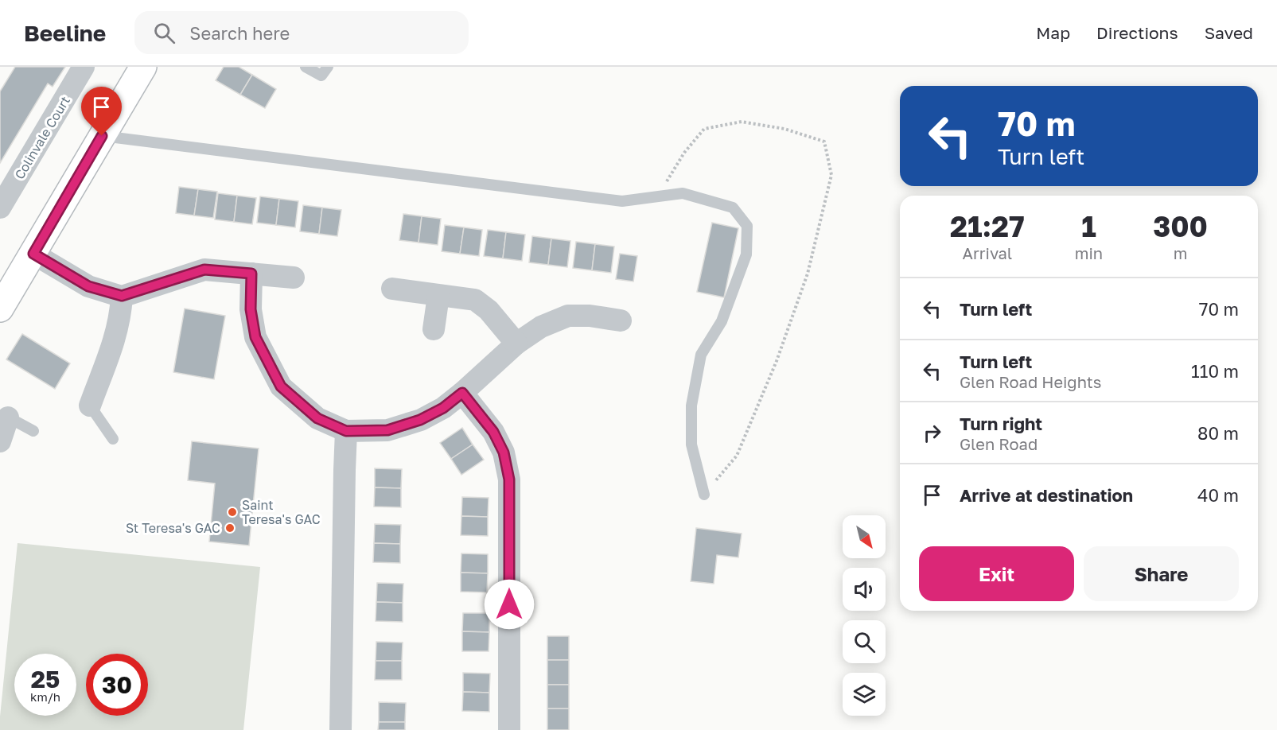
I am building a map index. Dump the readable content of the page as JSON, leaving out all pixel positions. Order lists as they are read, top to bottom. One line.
{"streets":{"street":["Colinvale Court"]},"places":["Saint Teresa's GAC","St Teresa's GAC"],"north":"bottom right","page":{"header":"Beeline","search":"Search here","nav":["Map","Directions","Saved"],"turn":["70 m","Turn left"],"eta":["21:27","Arrival","1","min","300","m"],"list":[{"name":"Turn left","value":"70 m"},{"name":"Turn left","note":"Glen Road Heights","value":"110 m"},{"name":"Turn right","note":"Glen Road","value":"80 m"},{"name":"Arrive at destination","value":"40 m"}],"buttons":["Exit","Share"],"speed":"25 km/h","limit":"30"}}
